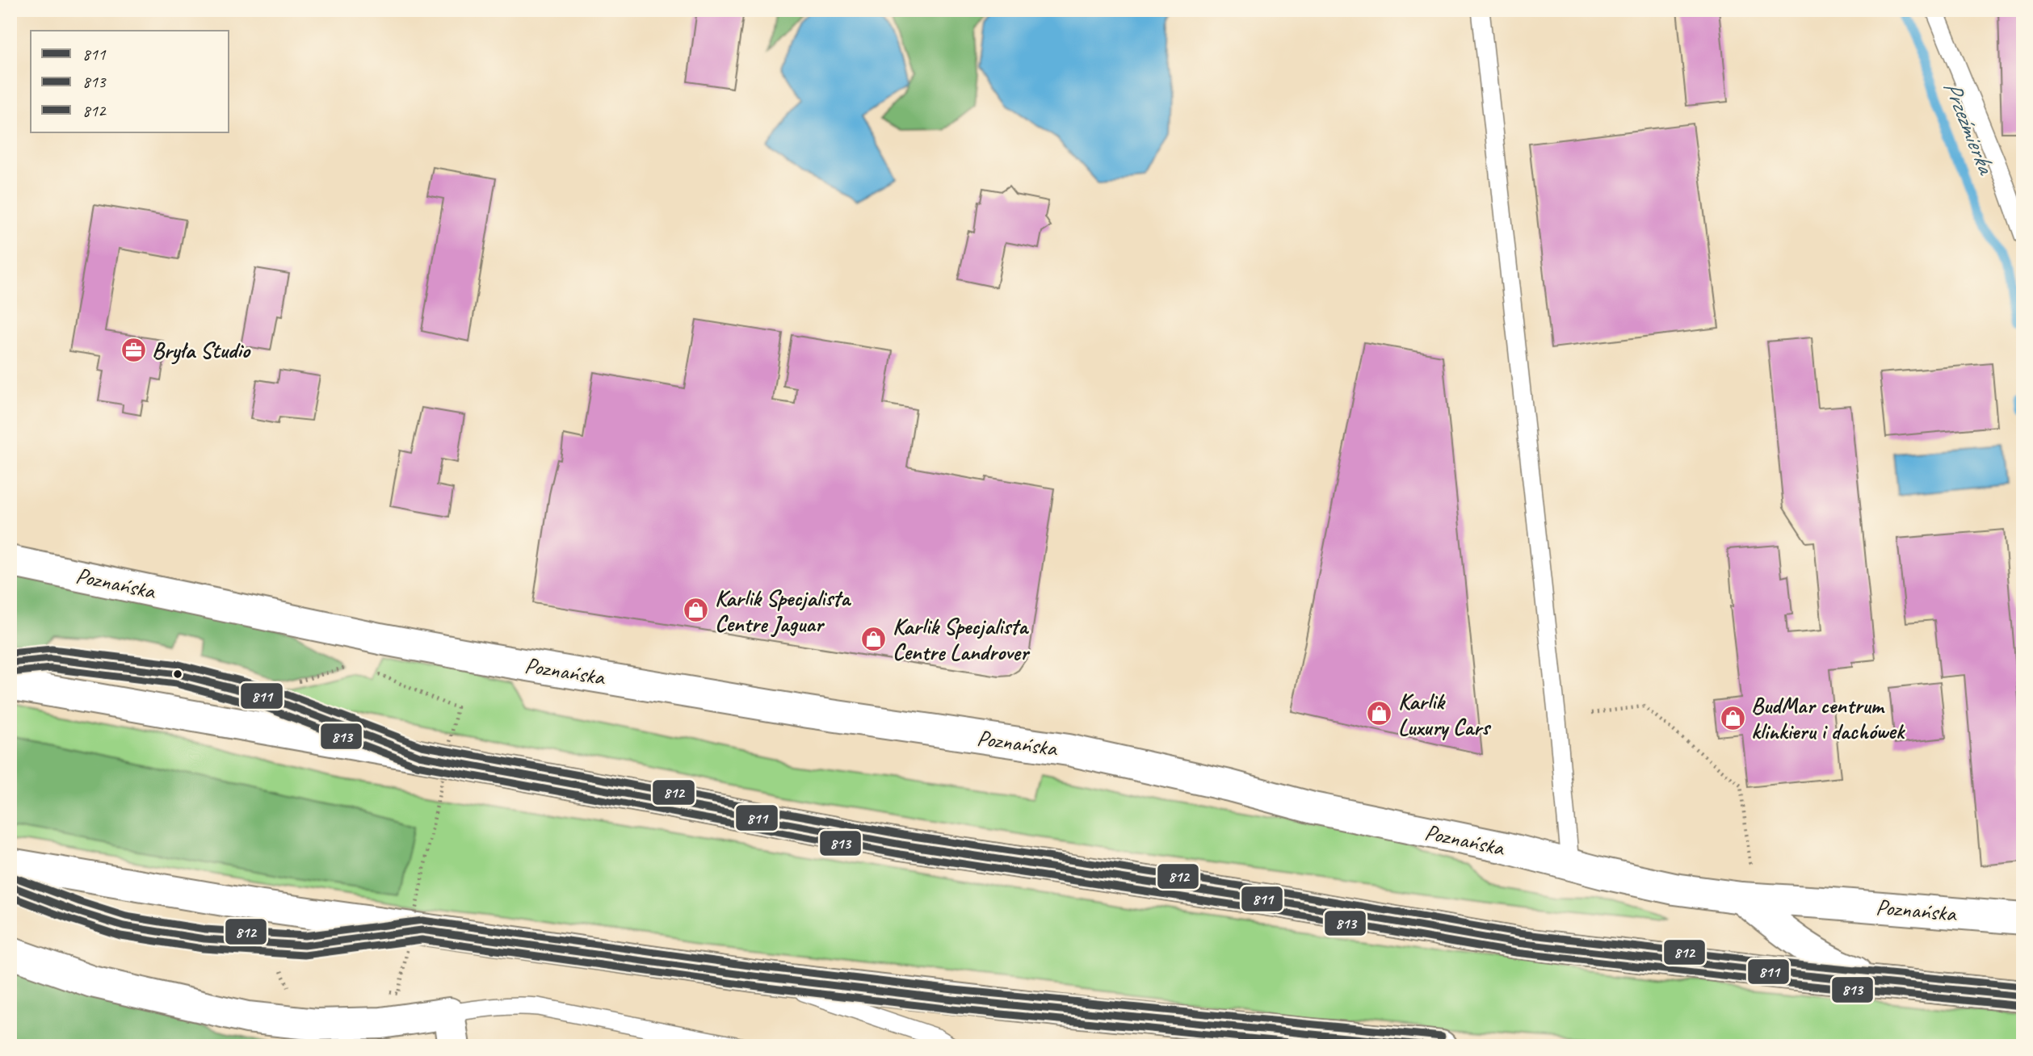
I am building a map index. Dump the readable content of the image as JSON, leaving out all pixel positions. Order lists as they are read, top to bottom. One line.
{"streets":{"main road":["Poznańska"]},"water":["Przeźmierka"],"places":{"office":["Bryła Studio"],"shop":["Karlik Specjalista Centre Jaguar","Karlik Specjalista Centre Landrover","Karlik Luxury Cars","BudMar centrum klinkieru i dachówek"]},"lines":["transit line 812","transit line 811","transit line 813"],"legend":["811","813","812"]}
